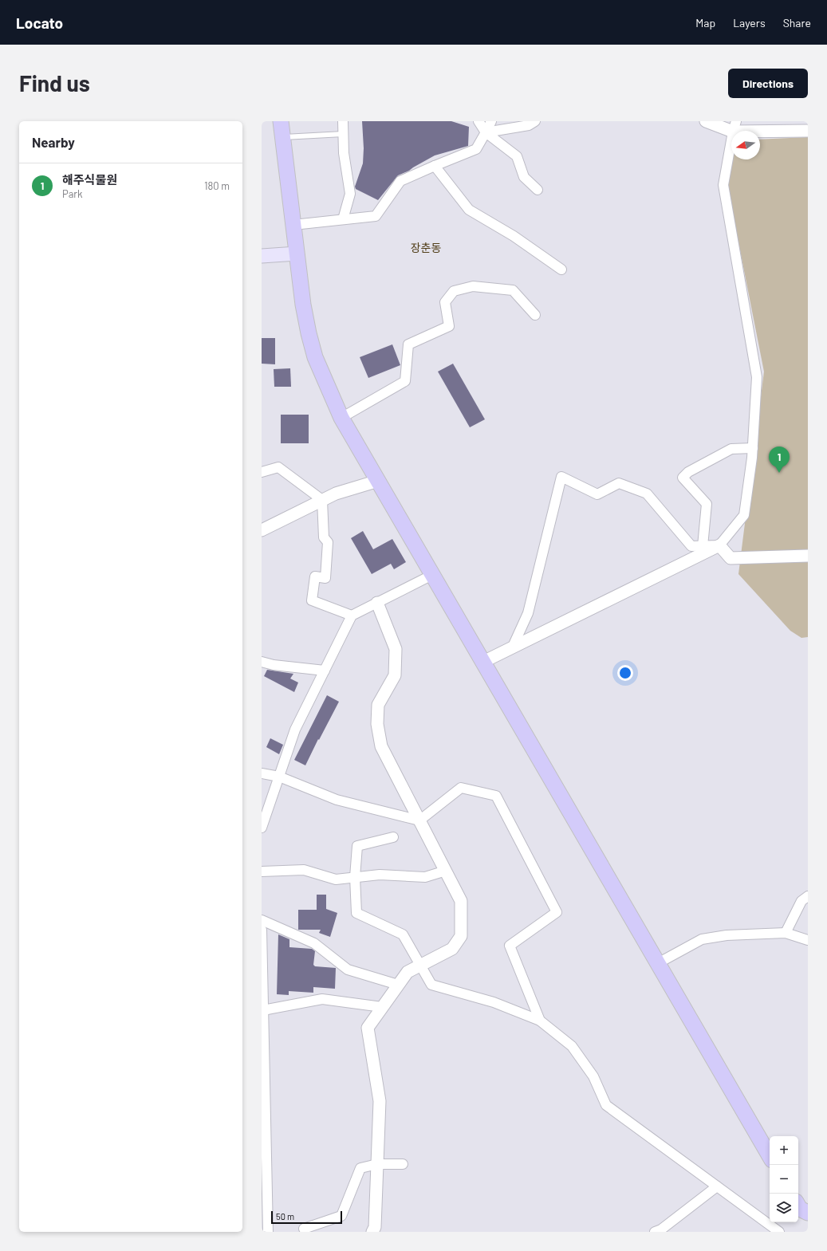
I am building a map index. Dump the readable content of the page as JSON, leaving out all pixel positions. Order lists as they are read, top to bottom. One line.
{"districts":["장춘동"],"scale_bar":"50 m","north":"left","page":{"header":"Locato","nav":["Map","Layers","Share"],"buttons":"Directions","title":"Find us","heading":"Nearby","list":[{"mark":"1","name":"해주식물원","note":"Park","value":"180 m"}],"pins":"1","map_buttons":["+","−"],"scale":"50 m"}}
